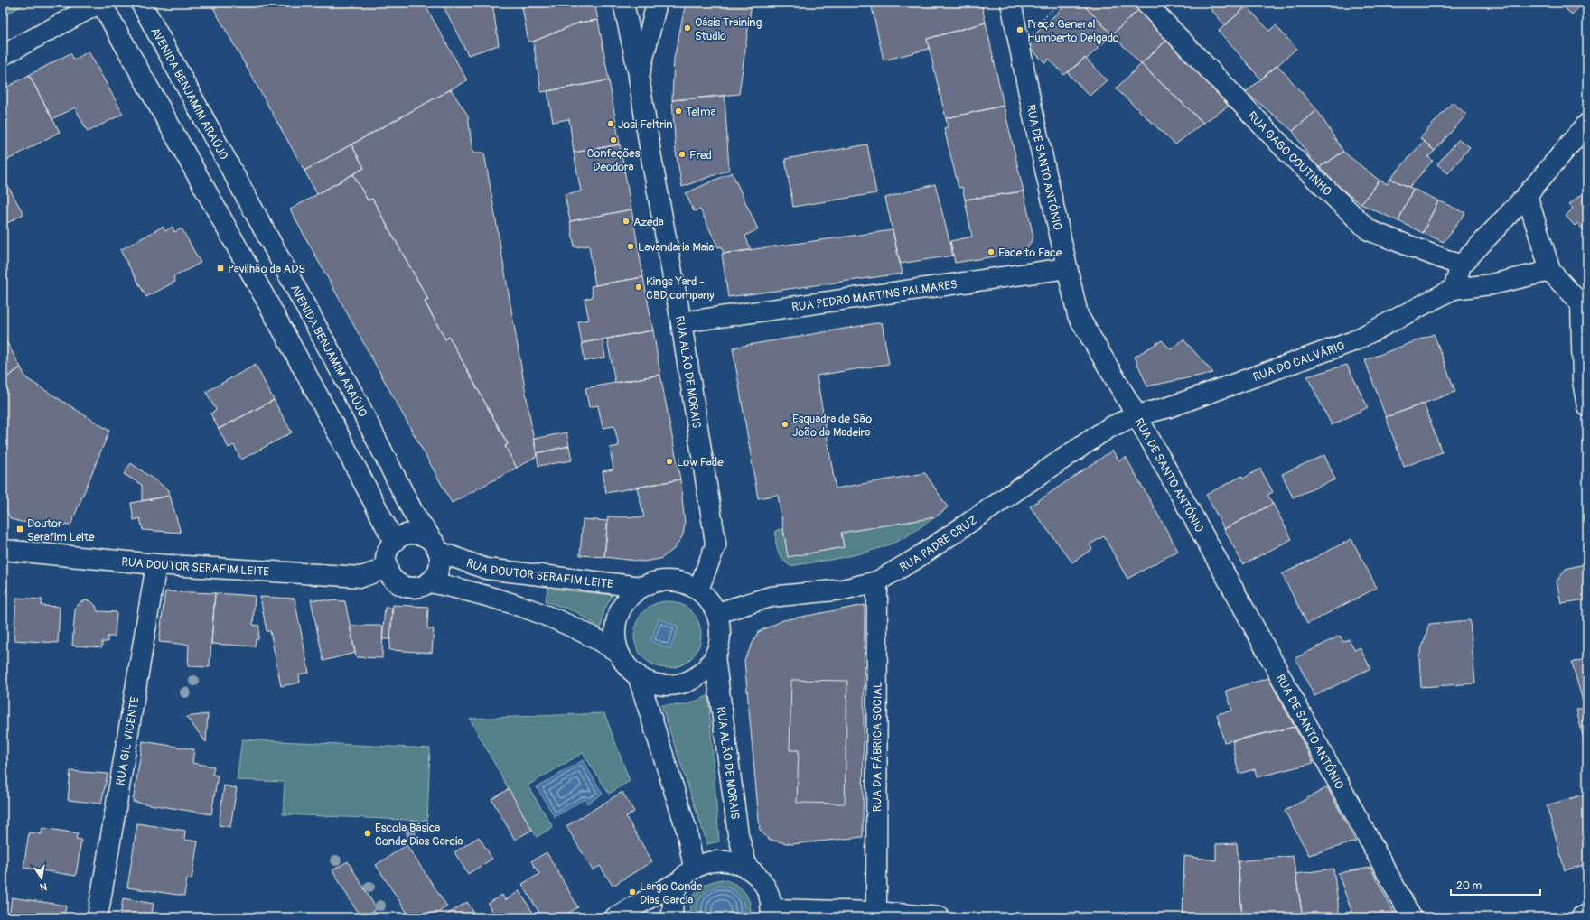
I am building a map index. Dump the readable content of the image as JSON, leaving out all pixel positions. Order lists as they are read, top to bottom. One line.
{"streets":{"street":["AVENIDA BENJAMIM ARAÚJO","RUA GAGO COUTINHO","RUA DE SANTO ANTÓNIO","RUA PEDRO MARTINS PALMARES","RUA DO CALVÁRIO","RUA ALÃO DE MORAIS","RUA PADRE CRUZ","RUA DOUTOR SERAFIM LEITE","RUA GIL VICENTE","RUA DA FÁBRICA SOCIAL"]},"crossings":[["AVENIDA BENJAMIM ARAÚJO","RUA DOUTOR SERAFIM LEITE"],["RUA DE SANTO ANTÓNIO","RUA PEDRO MARTINS PALMARES"],["RUA DE SANTO ANTÓNIO","RUA DO CALVÁRIO"],["RUA DE SANTO ANTÓNIO","RUA PADRE CRUZ"],["RUA PEDRO MARTINS PALMARES","RUA ALÃO DE MORAIS"],["RUA DO CALVÁRIO","RUA PADRE CRUZ"],["RUA ALÃO DE MORAIS","RUA PADRE CRUZ"],["RUA ALÃO DE MORAIS","RUA DOUTOR SERAFIM LEITE"],["RUA PADRE CRUZ","RUA DOUTOR SERAFIM LEITE"],["RUA PADRE CRUZ","RUA DA FÁBRICA SOCIAL"],["RUA DOUTOR SERAFIM LEITE","RUA GIL VICENTE"]],"places":{"other":["Oásis Training Studio","Praça General Humberto Delgado","Telma","Josi Feltrin","Confeções Deodora","Fred","Azeda","Lavandaria Maia","Face to Face","Kings Yard - CBD company","Esquadra de São João da Madeira","Low Fade","Escola Básica Conde Dias Garcia","Largo Conde Dias Garcia"],"transit":["Pavilhão da ADS","Doutor Serafim Leite"]},"scale_bar":"20 m","north":"bottom"}
